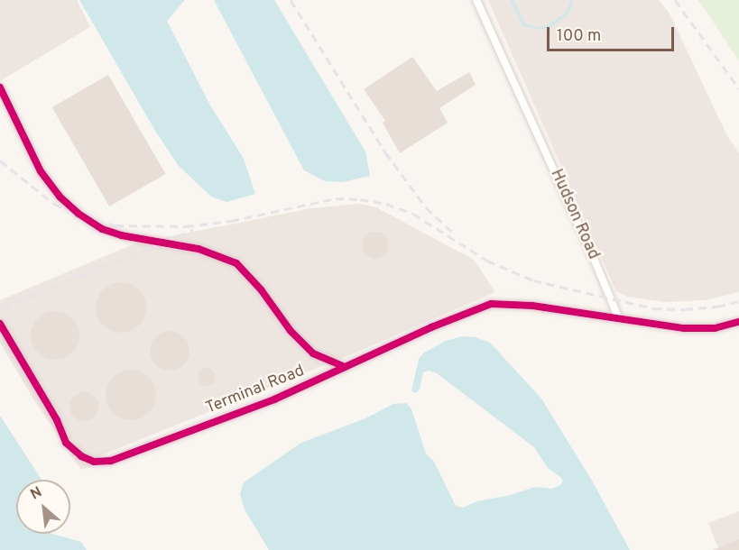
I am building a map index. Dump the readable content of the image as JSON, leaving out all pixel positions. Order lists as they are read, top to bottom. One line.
{"streets":{"street":["Hudson Road","Terminal Road"]},"crossings":[["Hudson Road","Terminal Road"]],"scale_bar":"100 m","north":"top left"}
